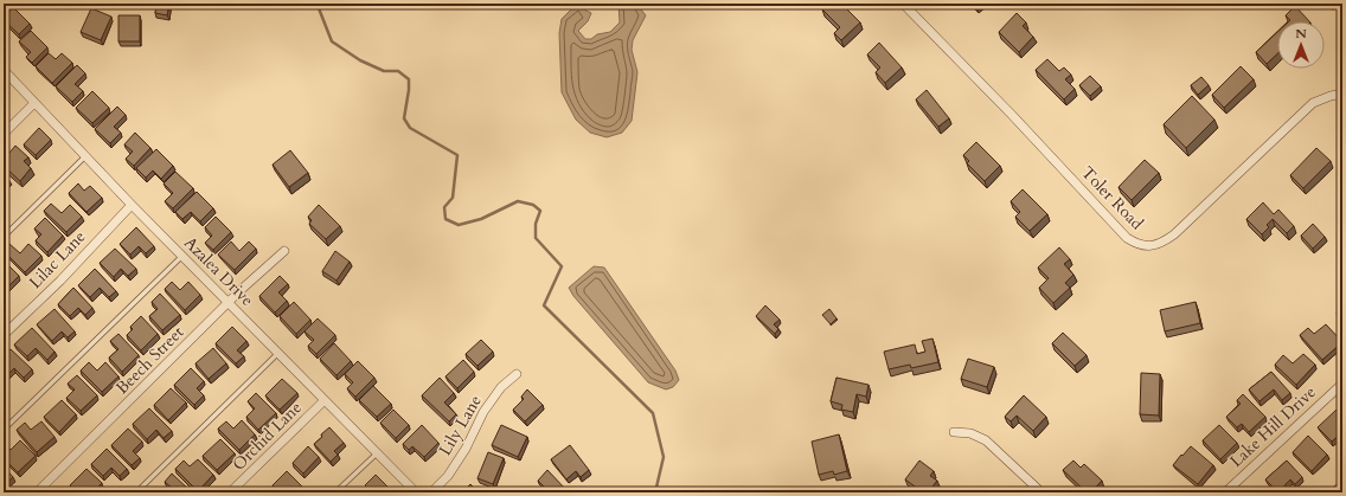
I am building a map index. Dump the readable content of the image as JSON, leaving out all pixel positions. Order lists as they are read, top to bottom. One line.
{"streets":{"street":["Toler Road","Lilac Lane","Azalea Drive","Beech Street","Lily Lane","Lake Hill Drive","Orchid Lane"]},"crossings":[["Lilac Lane","Azalea Drive"],["Azalea Drive","Beech Street"],["Azalea Drive","Orchid Lane"]],"north":"top"}
